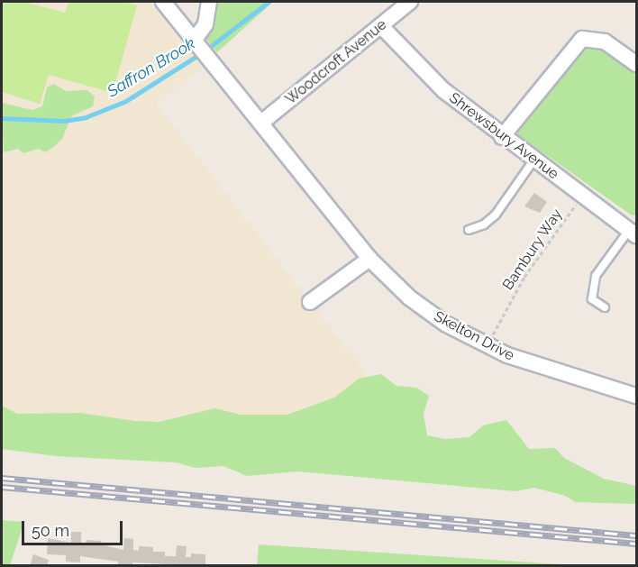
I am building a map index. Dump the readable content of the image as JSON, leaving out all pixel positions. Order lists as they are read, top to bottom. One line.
{"streets":{"street":["Woodcroft Avenue","Shrewsbury Avenue","Skelton Drive"],"path":["Bambury Way"]},"crossings":[["Woodcroft Avenue","Shrewsbury Avenue"],["Woodcroft Avenue","Skelton Drive"],["Shrewsbury Avenue","Bambury Way"],["Bambury Way","Skelton Drive"]],"water":["Saffron Brook"],"scale_bar":"50 m"}
